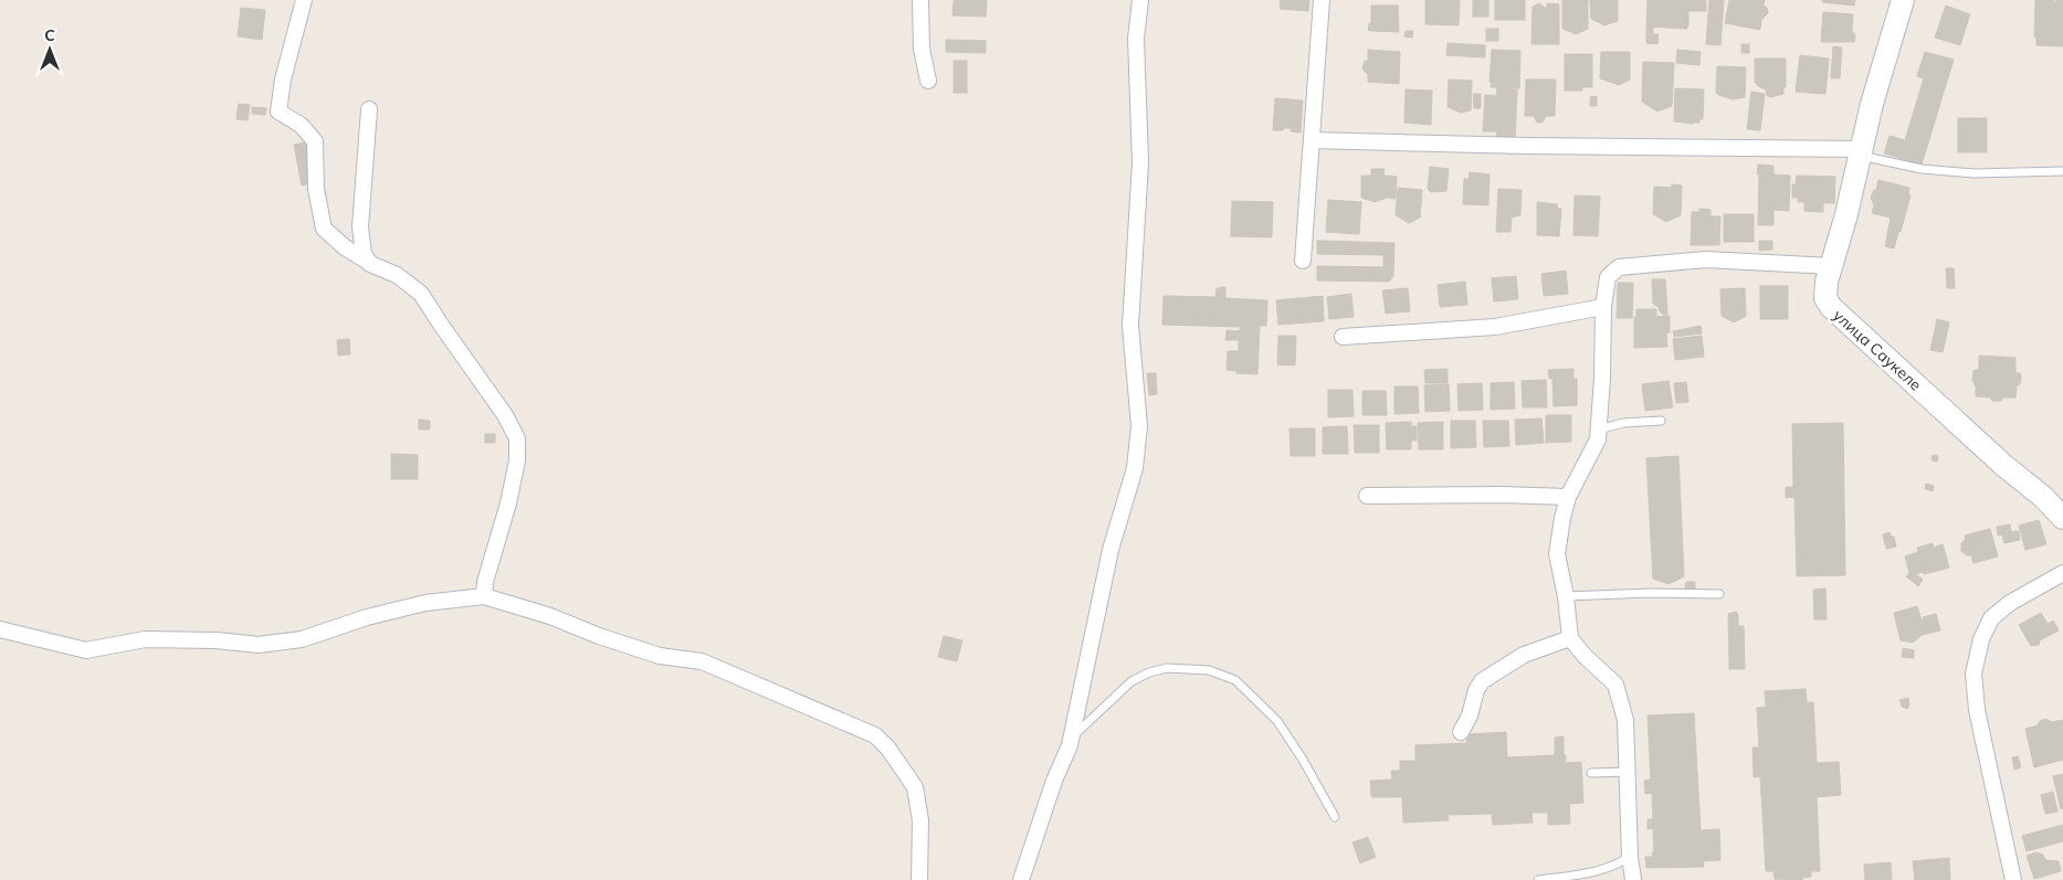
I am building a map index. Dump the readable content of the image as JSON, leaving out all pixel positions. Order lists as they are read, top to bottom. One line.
{"streets":{"street":["улица Саукеле"]},"north":"top"}
